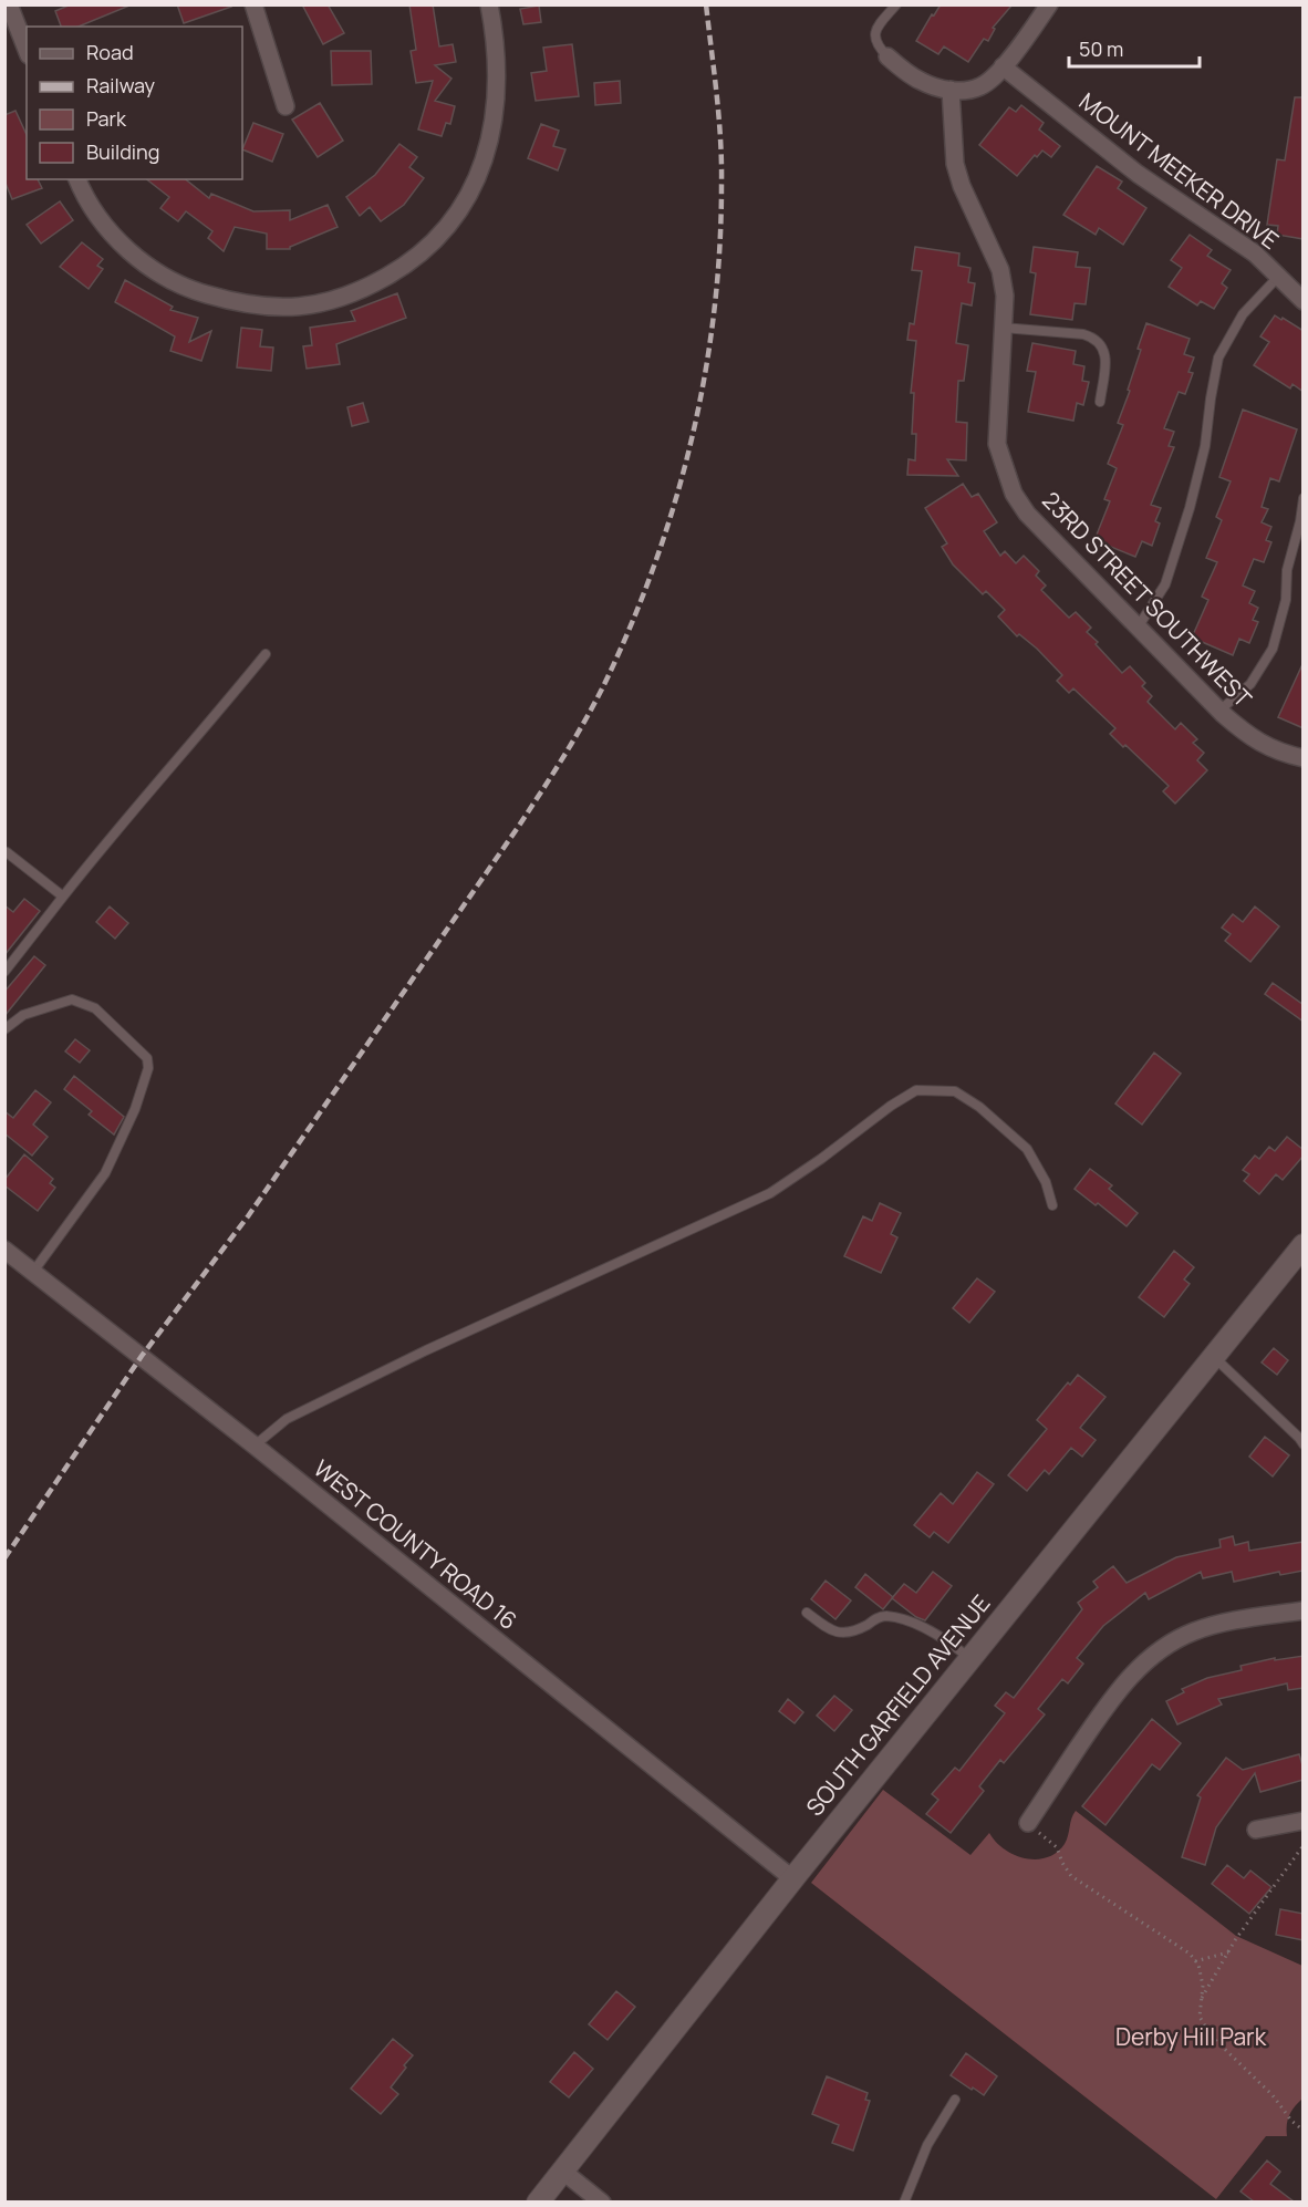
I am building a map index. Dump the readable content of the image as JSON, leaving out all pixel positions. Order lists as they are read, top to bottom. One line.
{"streets":{"street":["MOUNT MEEKER DRIVE","23RD STREET SOUTHWEST","WEST COUNTY ROAD 16","SOUTH GARFIELD AVENUE"]},"crossings":[["WEST COUNTY ROAD 16","SOUTH GARFIELD AVENUE"]],"parks":["Derby Hill Park"],"legend":["Road","Railway","Park","Building"],"scale_bar":"50 m"}
